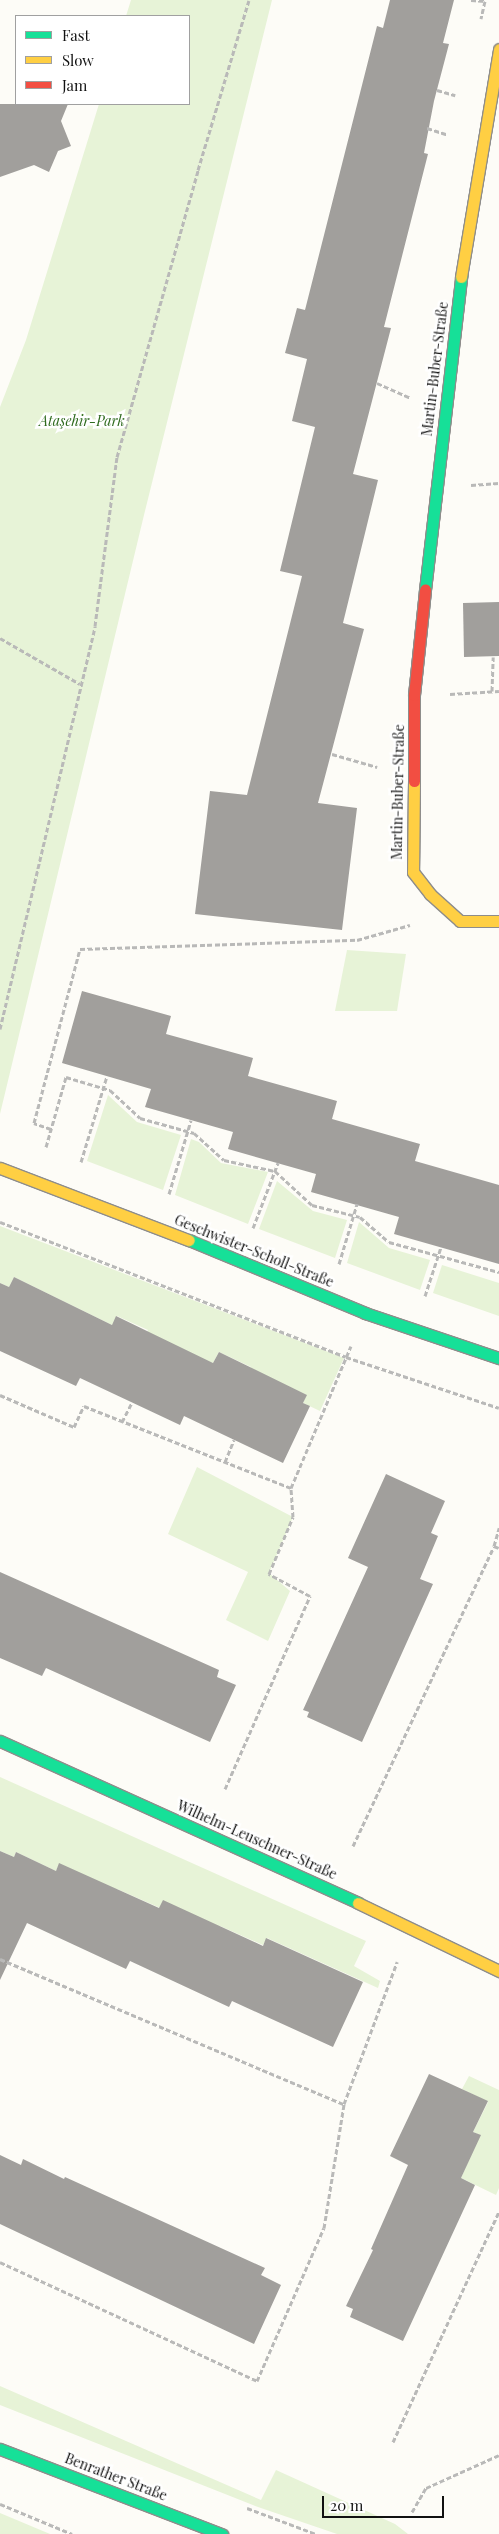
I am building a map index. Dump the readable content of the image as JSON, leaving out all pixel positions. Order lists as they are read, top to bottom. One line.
{"streets":{"street":["Martin-Buber-Straße","Geschwister-Scholl-Straße","Wilhelm-Leuschner-Straße","Benrather Straße"]},"parks":["Ataşehir-Park"],"legend":["Fast","Slow","Jam"],"scale_bar":"20 m"}
